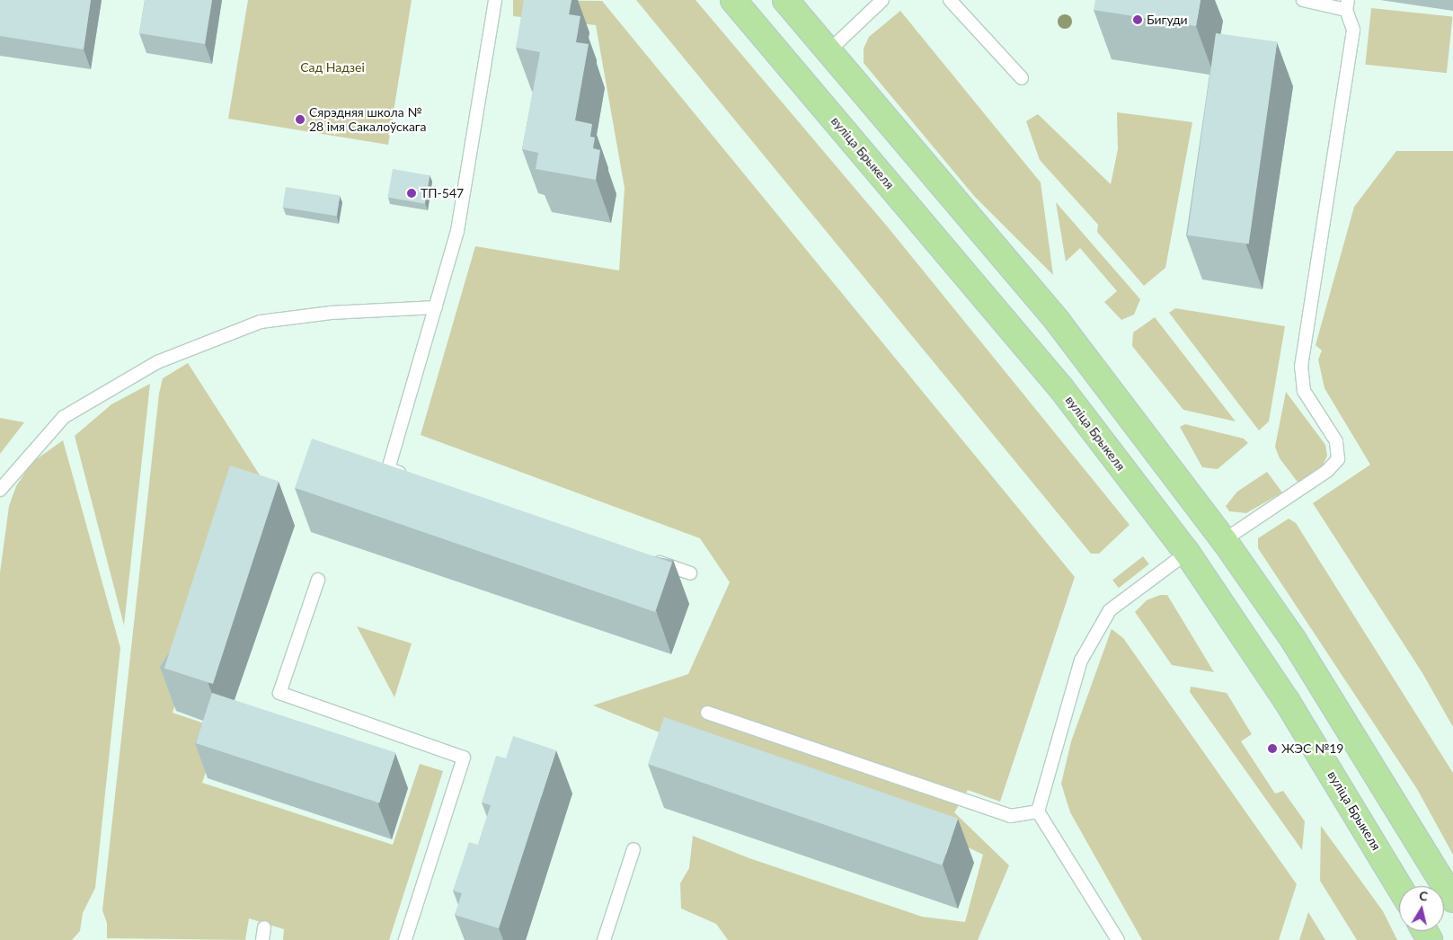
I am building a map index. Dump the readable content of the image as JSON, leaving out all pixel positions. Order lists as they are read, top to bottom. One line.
{"streets":{"main road":["вуліца Брыкеля"]},"parks":["Сад Надзеі"],"places":["Бигуди","Сярэдняя школа № 28 імя Сакалоўскага","ТП-547","ЖЭС №19"],"north":"top"}
